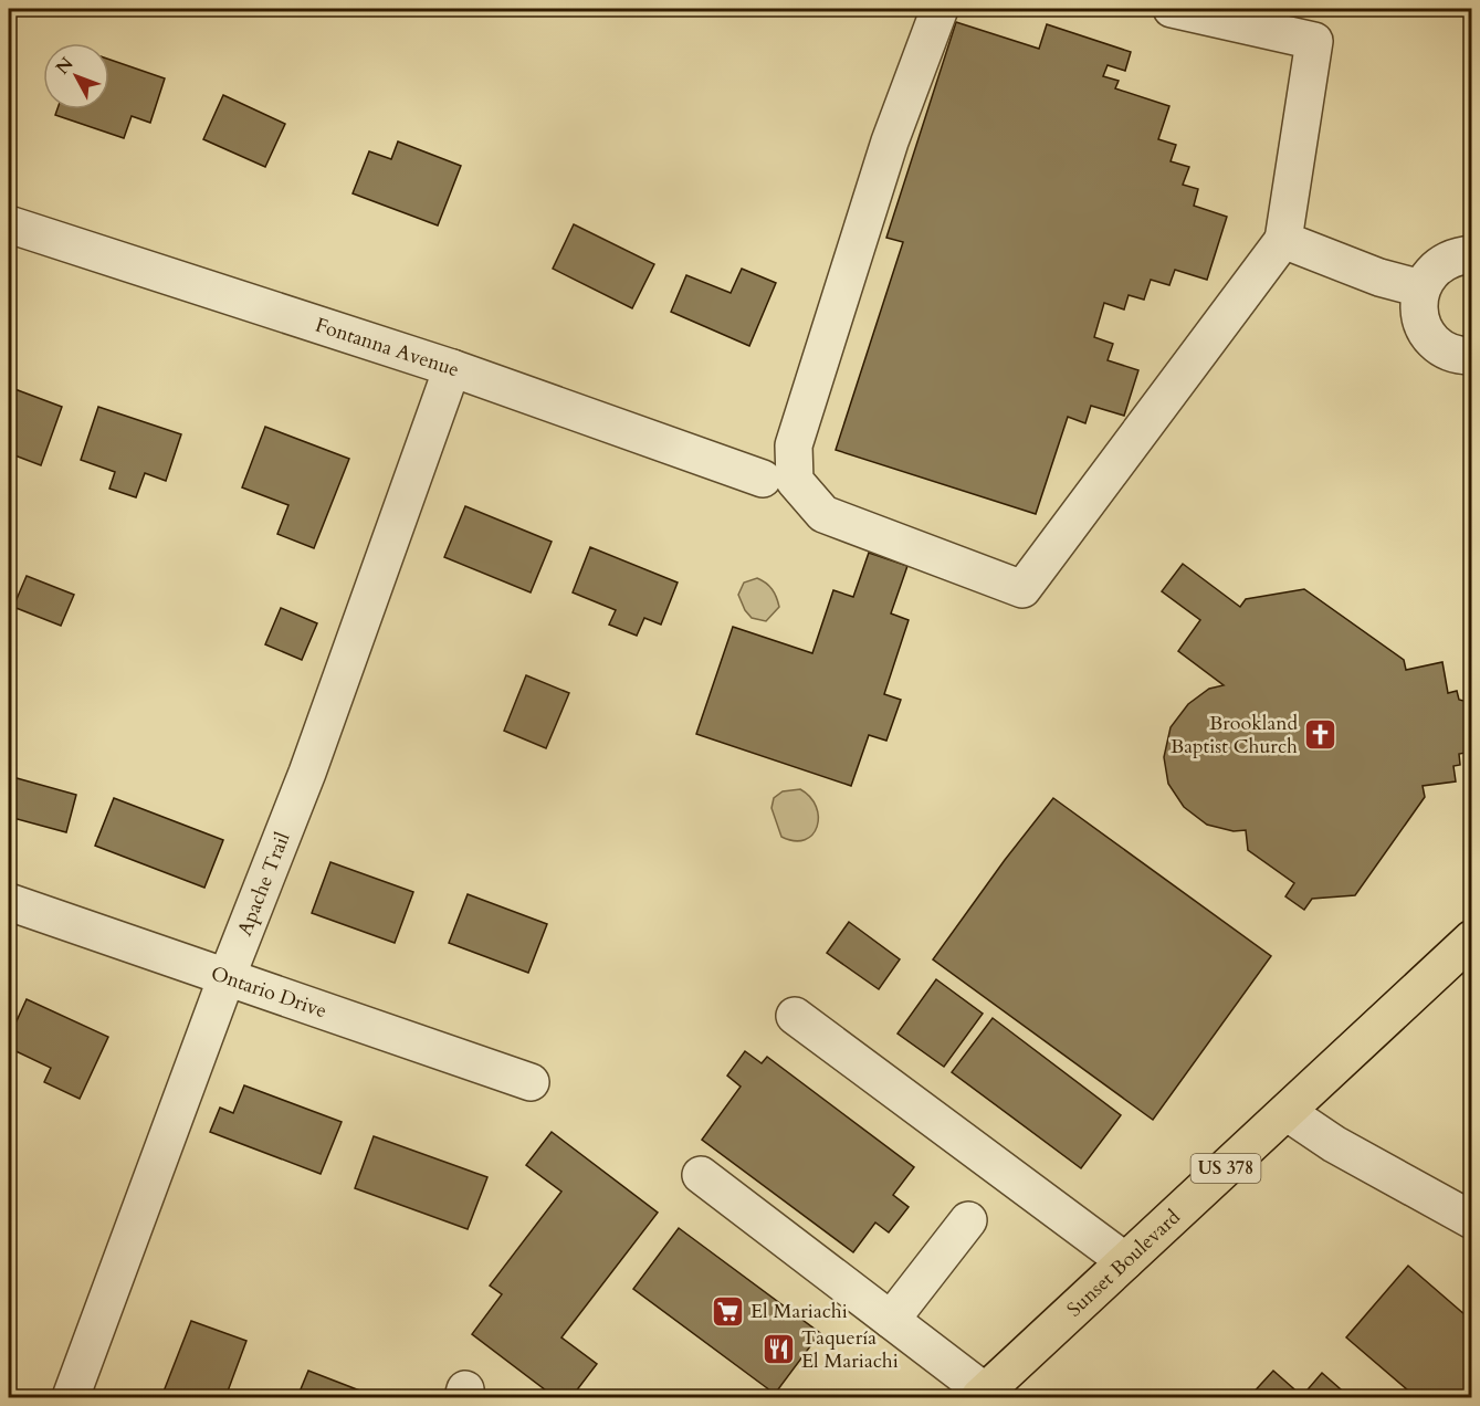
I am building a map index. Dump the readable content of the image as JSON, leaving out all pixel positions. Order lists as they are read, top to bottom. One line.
{"streets":{"main road":["US 378","Sunset Boulevard"],"street":["Fontanna Avenue","Apache Trail","Ontario Drive"]},"crossings":[["Fontanna Avenue","Apache Trail"],["Apache Trail","Ontario Drive"]],"places":{"church":["Brookland Baptist Church"],"supermarket":["El Mariachi"],"restaurant":["Taquería El Mariachi"]},"north":"top left"}
